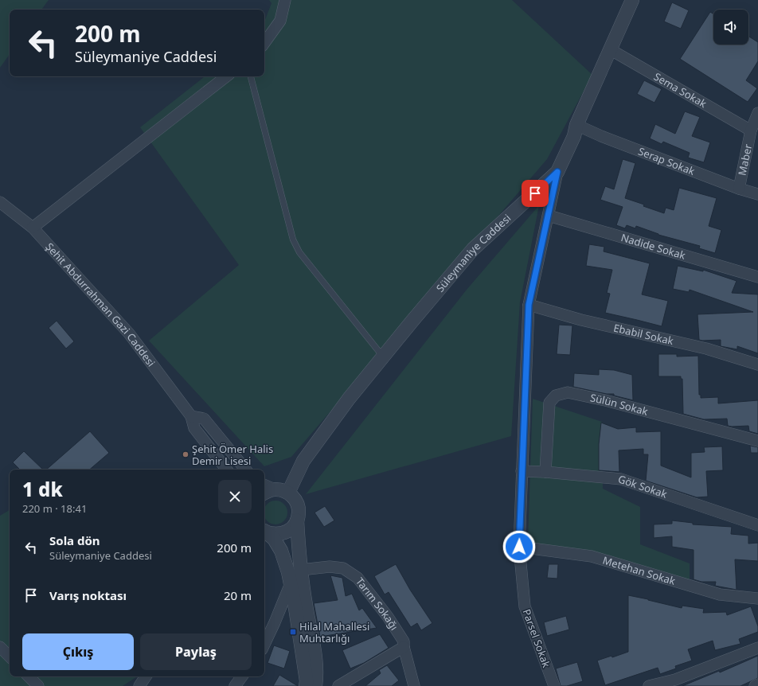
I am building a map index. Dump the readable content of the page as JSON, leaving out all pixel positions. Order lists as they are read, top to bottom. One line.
{"streets":{"street":["Sema Sokak","Maber","Serap Sokak","Nadide Sokak","Süleymaniye Caddesi","Şehit Abdurrahman Gazi Caddesi","Ebabil Sokak","Sülün Sokak","Gök Sokak","Metehan Sokak","Tarım Sokağı","Parsel Sokak"]},"crossings":[["Sema Sokak","Maber"],["Sema Sokak","Süleymaniye Caddesi"],["Maber","Serap Sokak"],["Serap Sokak","Süleymaniye Caddesi"],["Nadide Sokak","Parsel Sokak"],["Süleymaniye Caddesi","Parsel Sokak"],["Ebabil Sokak","Parsel Sokak"],["Sülün Sokak","Gök Sokak"],["Gök Sokak","Parsel Sokak"],["Metehan Sokak","Parsel Sokak"]],"places":{"other":["Şehit Ömer Halis Demir Lisesi"],"transit":["Hilal Mahallesi Muhtarlığı"]},"page":{"turn":["200 m","Süleymaniye Caddesi"],"heading":["1 dk","220 m · 18:41"],"list":[{"name":"Sola dön","note":"Süleymaniye Caddesi","value":"200 m"},{"name":"Varış noktası","value":"20 m"}],"buttons":["Çıkış","Paylaş"]}}
